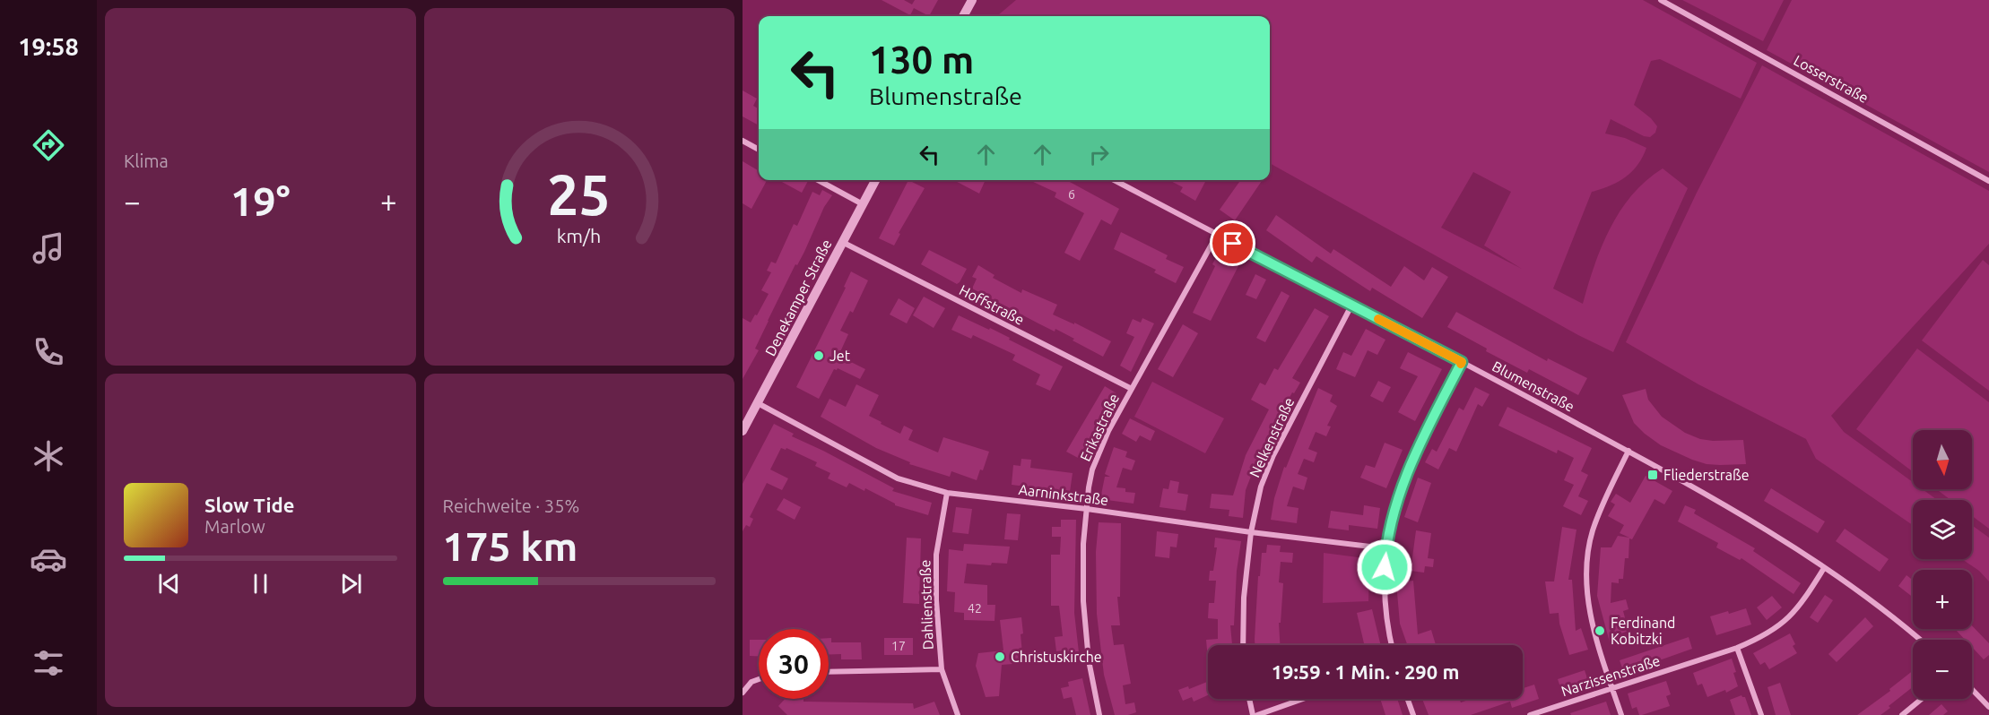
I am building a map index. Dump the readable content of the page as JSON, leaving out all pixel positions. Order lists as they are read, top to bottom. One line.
{"streets":{"street":["Losserstraße","Denekamper Straße","Hoffstraße","Blumenstraße","Erikastraße","Nelkenstraße","Aarninkstraße","Dahlienstraße","Narzissenstraße"]},"crossings":[["Denekamper Straße","Hoffstraße"],["Denekamper Straße","Aarninkstraße"],["Hoffstraße","Erikastraße"],["Blumenstraße","Erikastraße"],["Blumenstraße","Nelkenstraße"],["Blumenstraße","Narzissenstraße"],["Erikastraße","Aarninkstraße"],["Nelkenstraße","Aarninkstraße"],["Aarninkstraße","Dahlienstraße"]],"places":{"other":["Jet","Ferdinand Kobitzki","Christuskirche"],"transit":["Fliederstraße"]},"house_numbers":["6","42","17"],"north":"bottom","page":{"tabs":"19:58","tile":["Klima",["Reichweite · 35%","175 km"]],"turn":["130 m","Blumenstraße"],"heat":["−","19°","+"],"map_buttons":["+","−"],"song":["Slow Tide","Marlow"],"limit":"30","trip":"19:59 · 1 Min. · 290 m","gauge":["25","km/h"]}}
